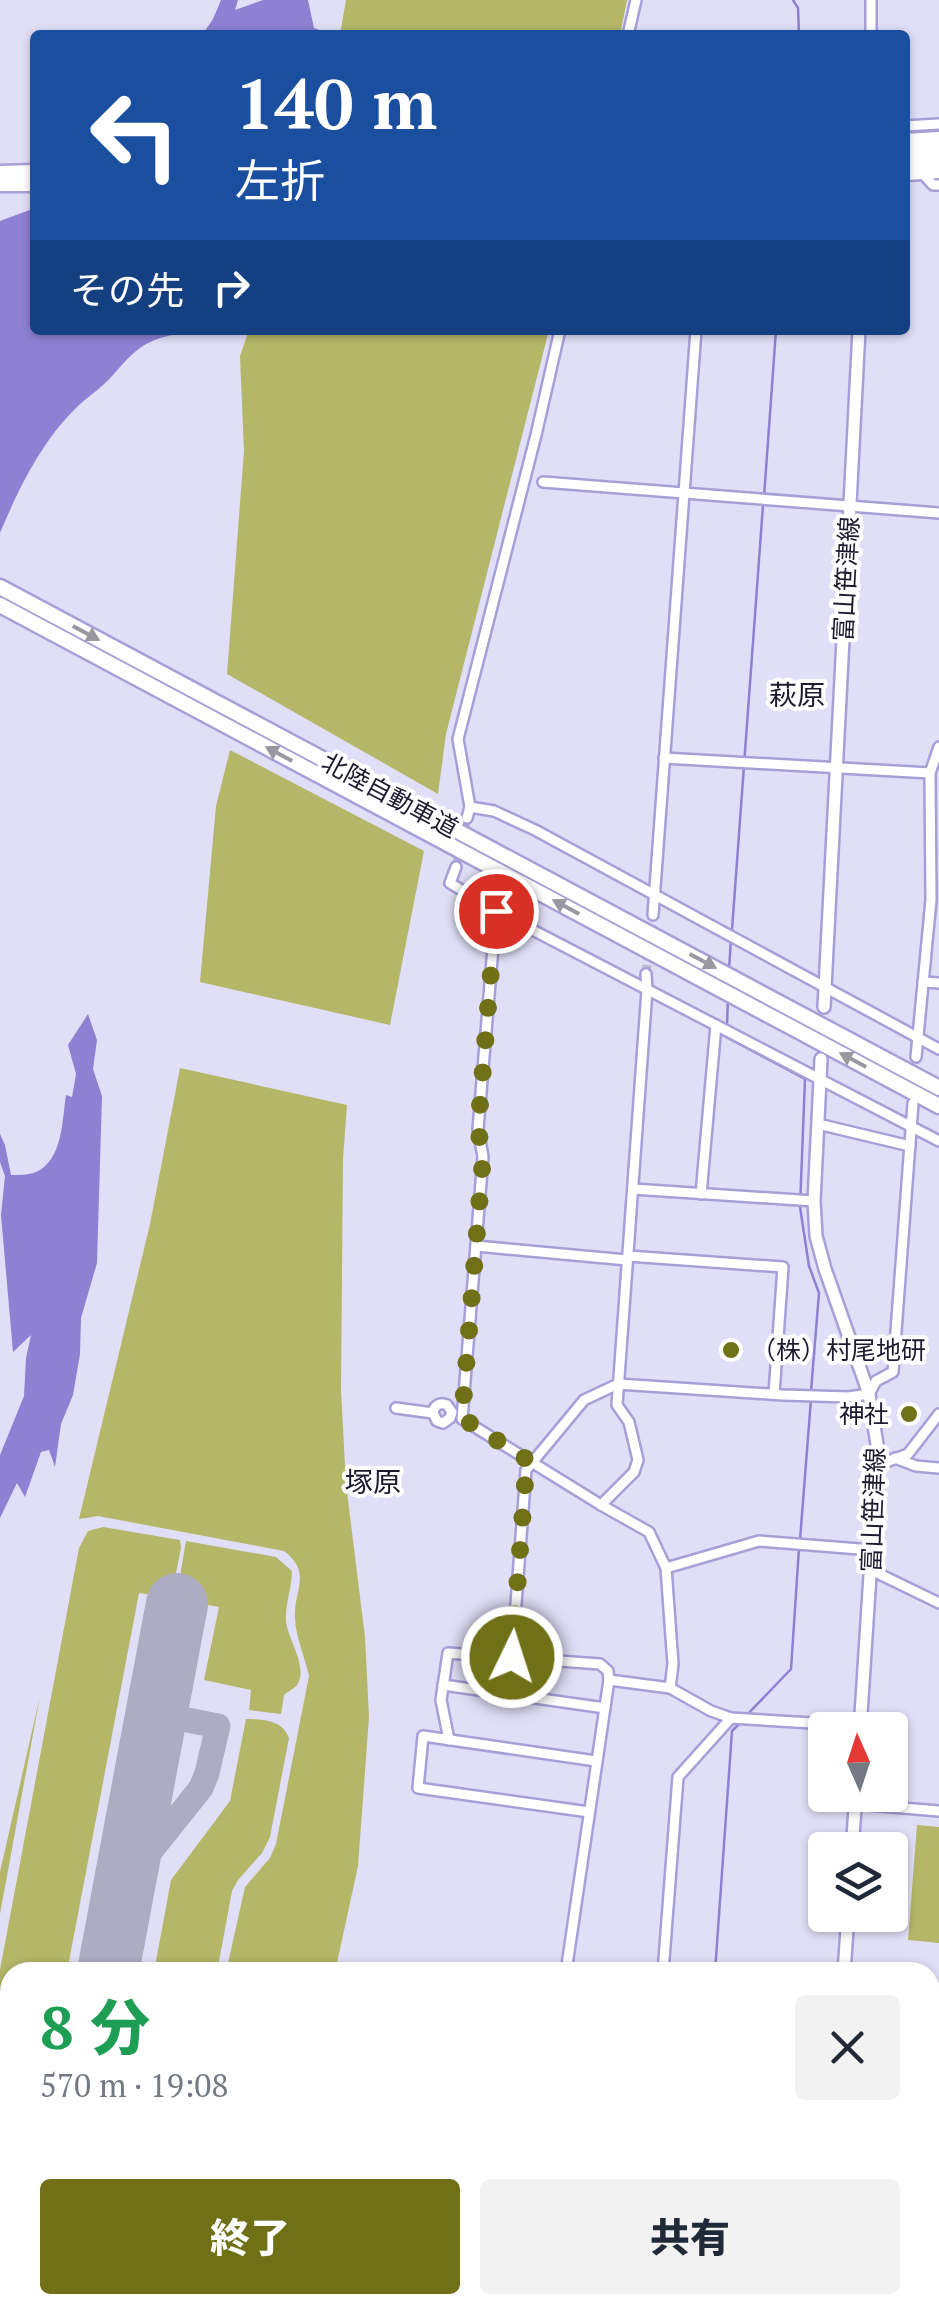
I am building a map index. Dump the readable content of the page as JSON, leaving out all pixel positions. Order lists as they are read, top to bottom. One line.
{"streets":{"highway":["北陸自動車道"],"main road":["富山笹津線"]},"districts":["萩原","塚原"],"places":["（株）村尾地研","神社"],"north":"top","page":{"turn":["140 m","左折"],"then":"その先","heading":["8 分","570 m · 19:08"],"buttons":["終了","共有"]}}
